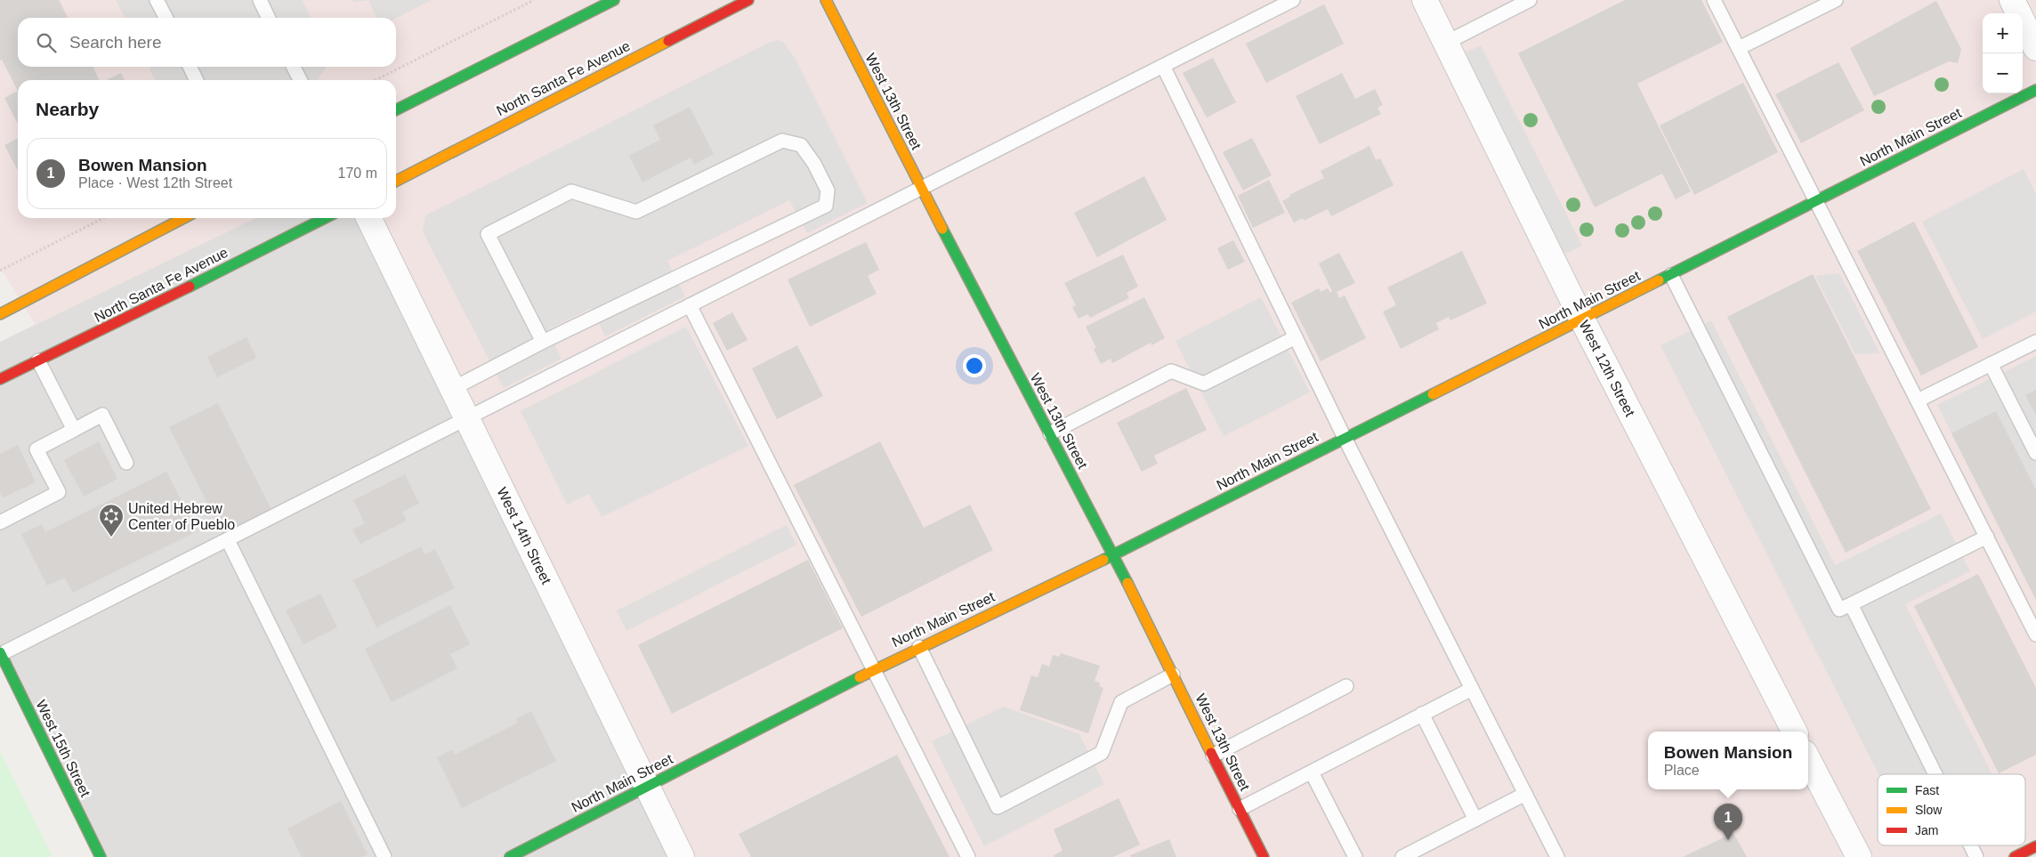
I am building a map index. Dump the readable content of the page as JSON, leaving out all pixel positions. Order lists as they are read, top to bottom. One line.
{"streets":{"street":["North Santa Fe Avenue","West 13th Street","North Main Street","West 12th Street","West 14th Street","West 15th Street"]},"crossings":[["West 13th Street","North Main Street"],["North Main Street","West 12th Street"],["North Main Street","West 14th Street"]],"places":{"synagogue":["United Hebrew Center of Pueblo"]},"legend":["Fast","Slow","Jam"],"page":{"map_buttons":["+","−"],"search":"Search here","heading":"Nearby","list":[{"mark":"1","name":"Bowen Mansion","note":"Place · West 12th Street","value":"170 m"}],"popup":["Bowen Mansion","Place"],"pins":"1"}}
